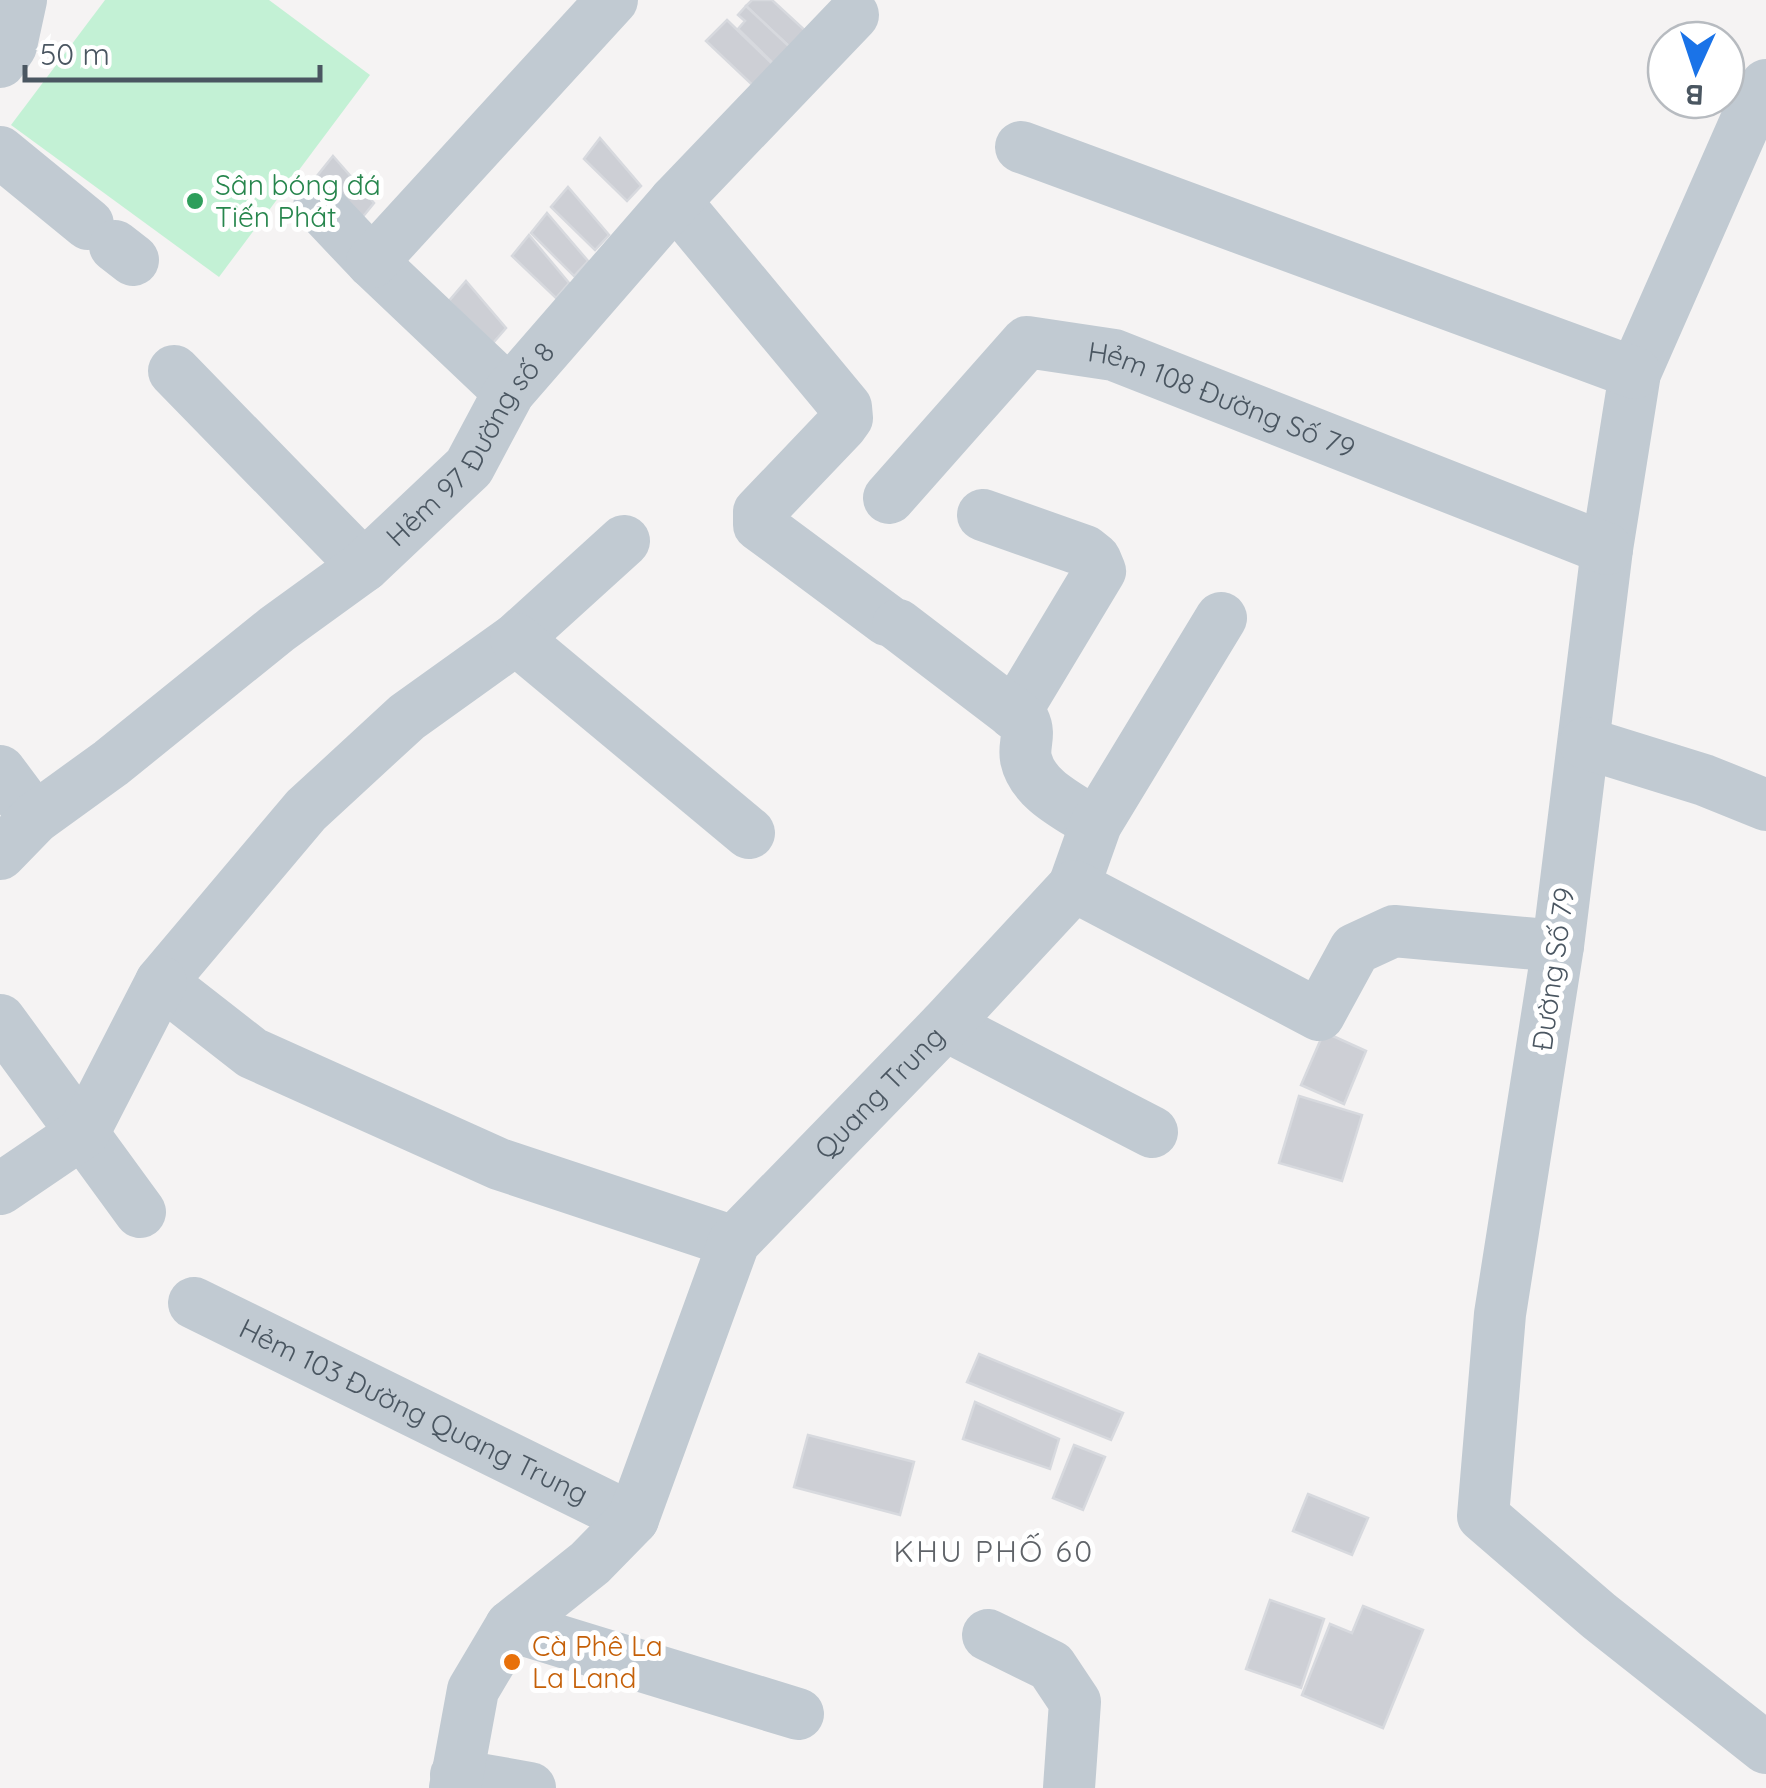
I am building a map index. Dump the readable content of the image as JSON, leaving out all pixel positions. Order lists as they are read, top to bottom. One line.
{"streets":{"street":["Hẻm 108 Đường Số 79","Hẻm 97 Đường số 8","Đường Số 79","Quang Trung","Hẻm 103 Đường Quang Trung"]},"crossings":[["Hẻm 108 Đường Số 79","Đường Số 79"],["Quang Trung","Hẻm 103 Đường Quang Trung"]],"districts":["KHU PHỐ 60"],"places":["Sân bóng đá Tiến Phát","Cà Phê La La Land"],"scale_bar":"50 m","north":"bottom"}
